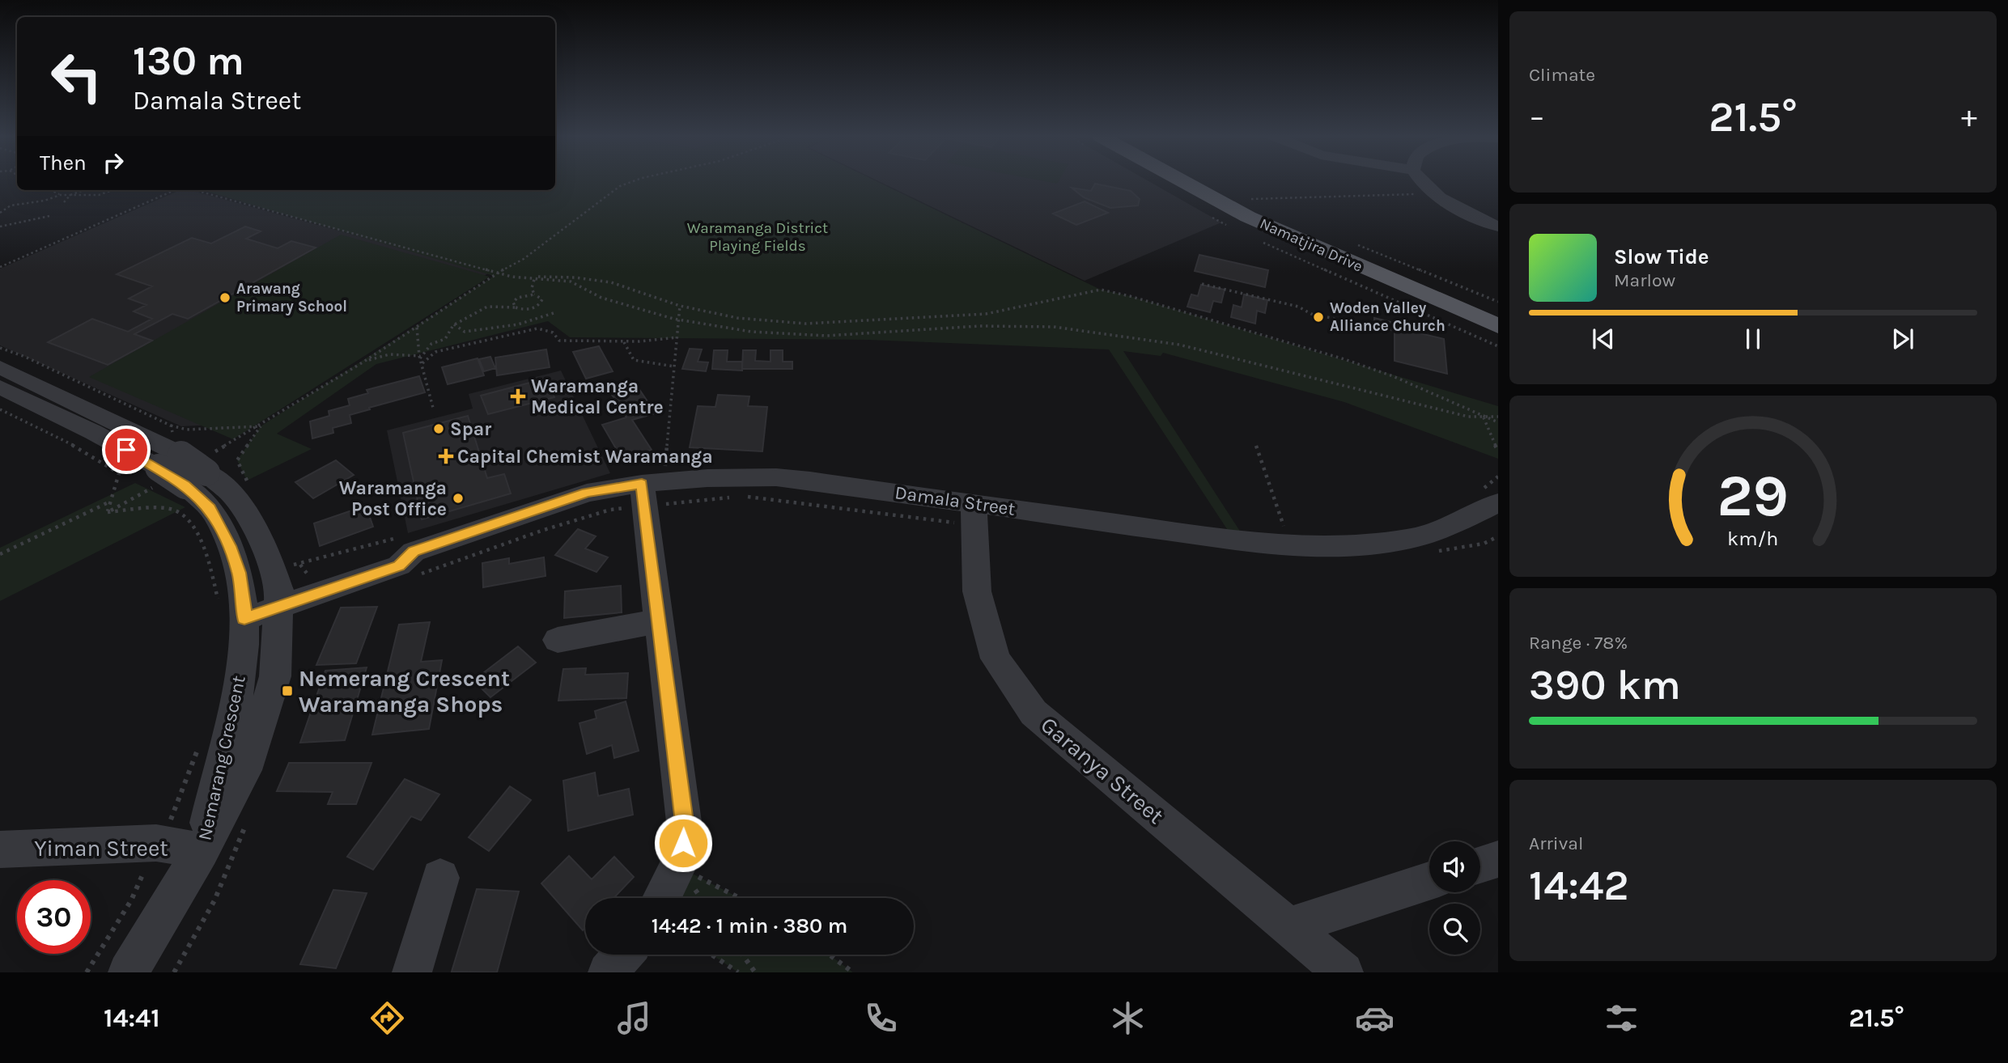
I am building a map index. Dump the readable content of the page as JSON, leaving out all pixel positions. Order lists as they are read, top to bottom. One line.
{"streets":{"main road":["Namatjira Drive"],"street":["Damala Street","Nemarang Crescent","Garanya Street","Yiman Street"]},"crossings":[["Damala Street","Nemarang Crescent"],["Damala Street","Garanya Street"],["Nemarang Crescent","Yiman Street"]],"parks":["Waramanga District Playing Fields"],"places":{"other":["Arawang Primary School","Woden Valley Alliance Church","Spar","Waramanga Post Office"],"health":["Waramanga Medical Centre","Capital Chemist Waramanga"],"transit":["Nemerang Crescent Waramanga Shops"]},"page":{"tile":["Climate",["Range · 78%","390 km"],["Arrival","14:42"]],"turn":["130 m","Damala Street"],"heat":["−","21.5°","+"],"then":"Then","song":["Slow Tide","Marlow"],"limit":"30","trip":"14:42 · 1 min · 380 m","tabs":["14:41","21.5°"],"gauge":["29","km/h"]}}
